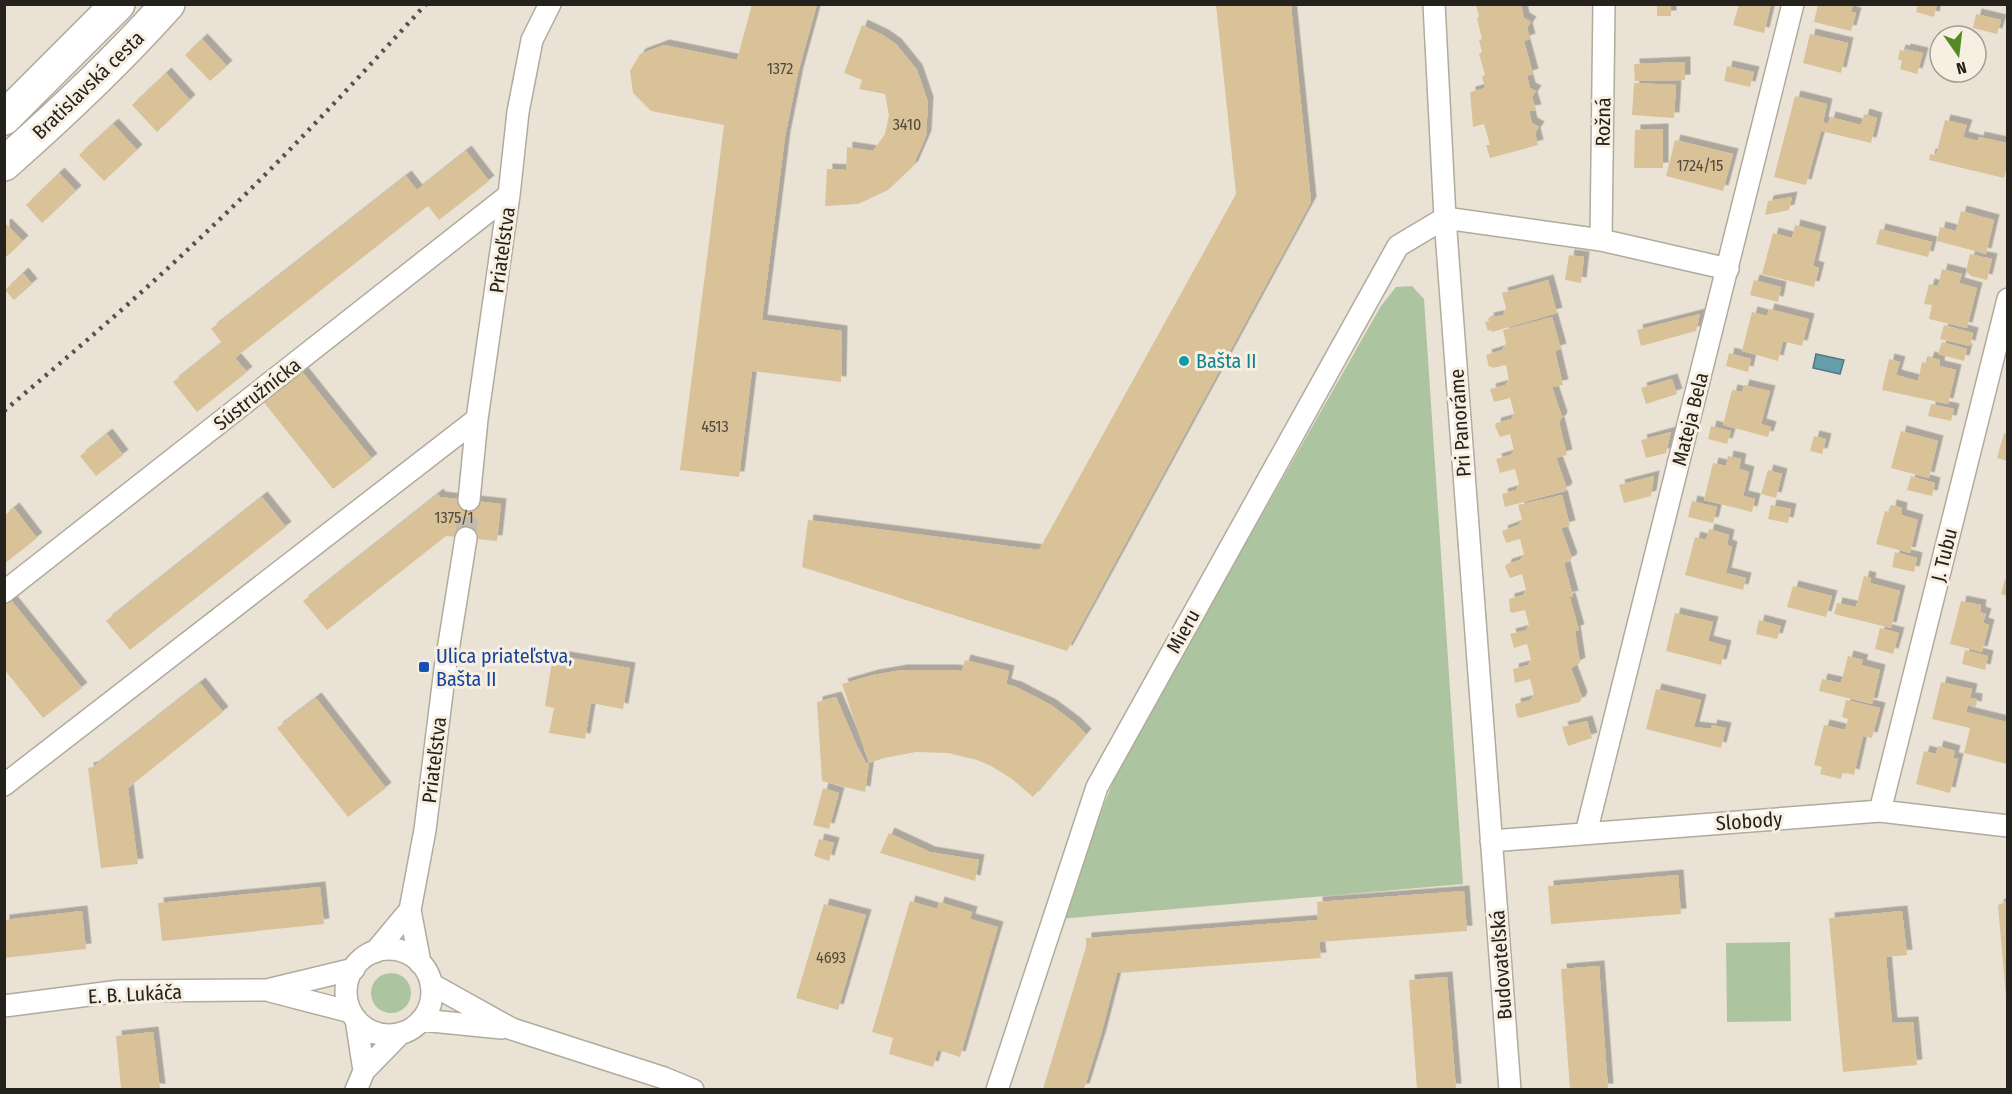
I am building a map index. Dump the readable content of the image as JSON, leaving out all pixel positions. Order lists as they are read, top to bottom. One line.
{"streets":{"main road":["Bratislavská cesta"],"street":["Rožná","Priateľstva","Sústružnícka","Mateja Bela","Pri Panoráme","J. Tubu","Mieru","Slobody","Budovateľská","E. B. Lukáča"]},"crossings":[["Priateľstva","Sústružnícka"],["Priateľstva","E. B. Lukáča"],["Mateja Bela","Slobody"],["Pri Panoráme","Mieru"],["Pri Panoráme","Slobody"],["Pri Panoráme","Budovateľská"],["J. Tubu","Slobody"],["Slobody","Budovateľská"]],"places":{"other":["Bašta II"],"transit":["Ulica priateľstva, Bašta II"]},"house_numbers":["1372","3410","1724/15","4513","1375/1","4693"],"north":"bottom"}
